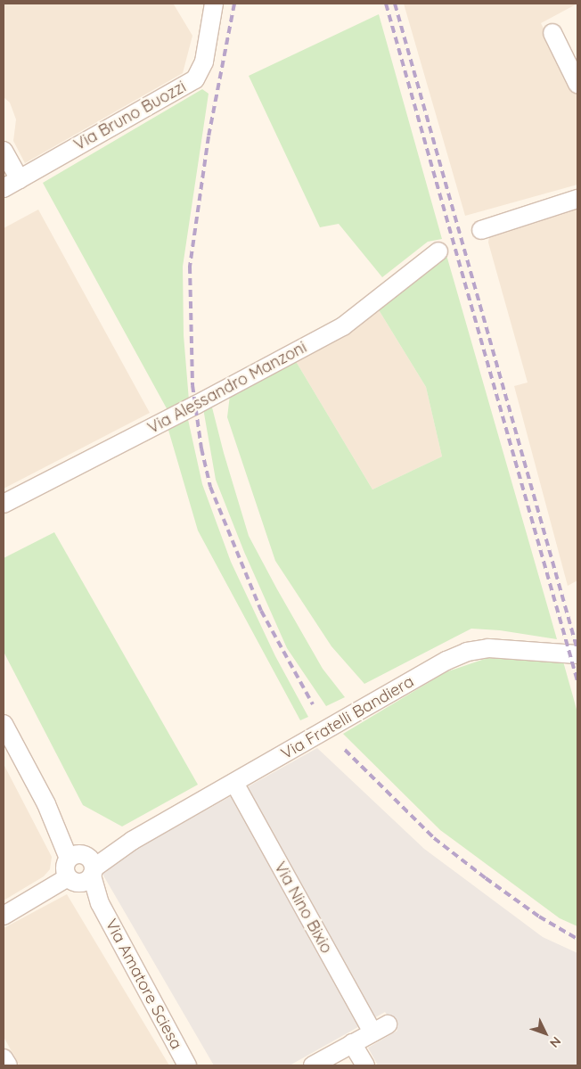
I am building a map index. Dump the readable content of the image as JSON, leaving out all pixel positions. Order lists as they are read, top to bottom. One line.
{"streets":{"street":["Via Bruno Buozzi","Via Alessandro Manzoni","Via Fratelli Bandiera","Via Nino Bixio","Via Amatore Sciesa"]},"crossings":[["Via Fratelli Bandiera","Via Nino Bixio"],["Via Fratelli Bandiera","Via Amatore Sciesa"]],"north":"bottom right"}
